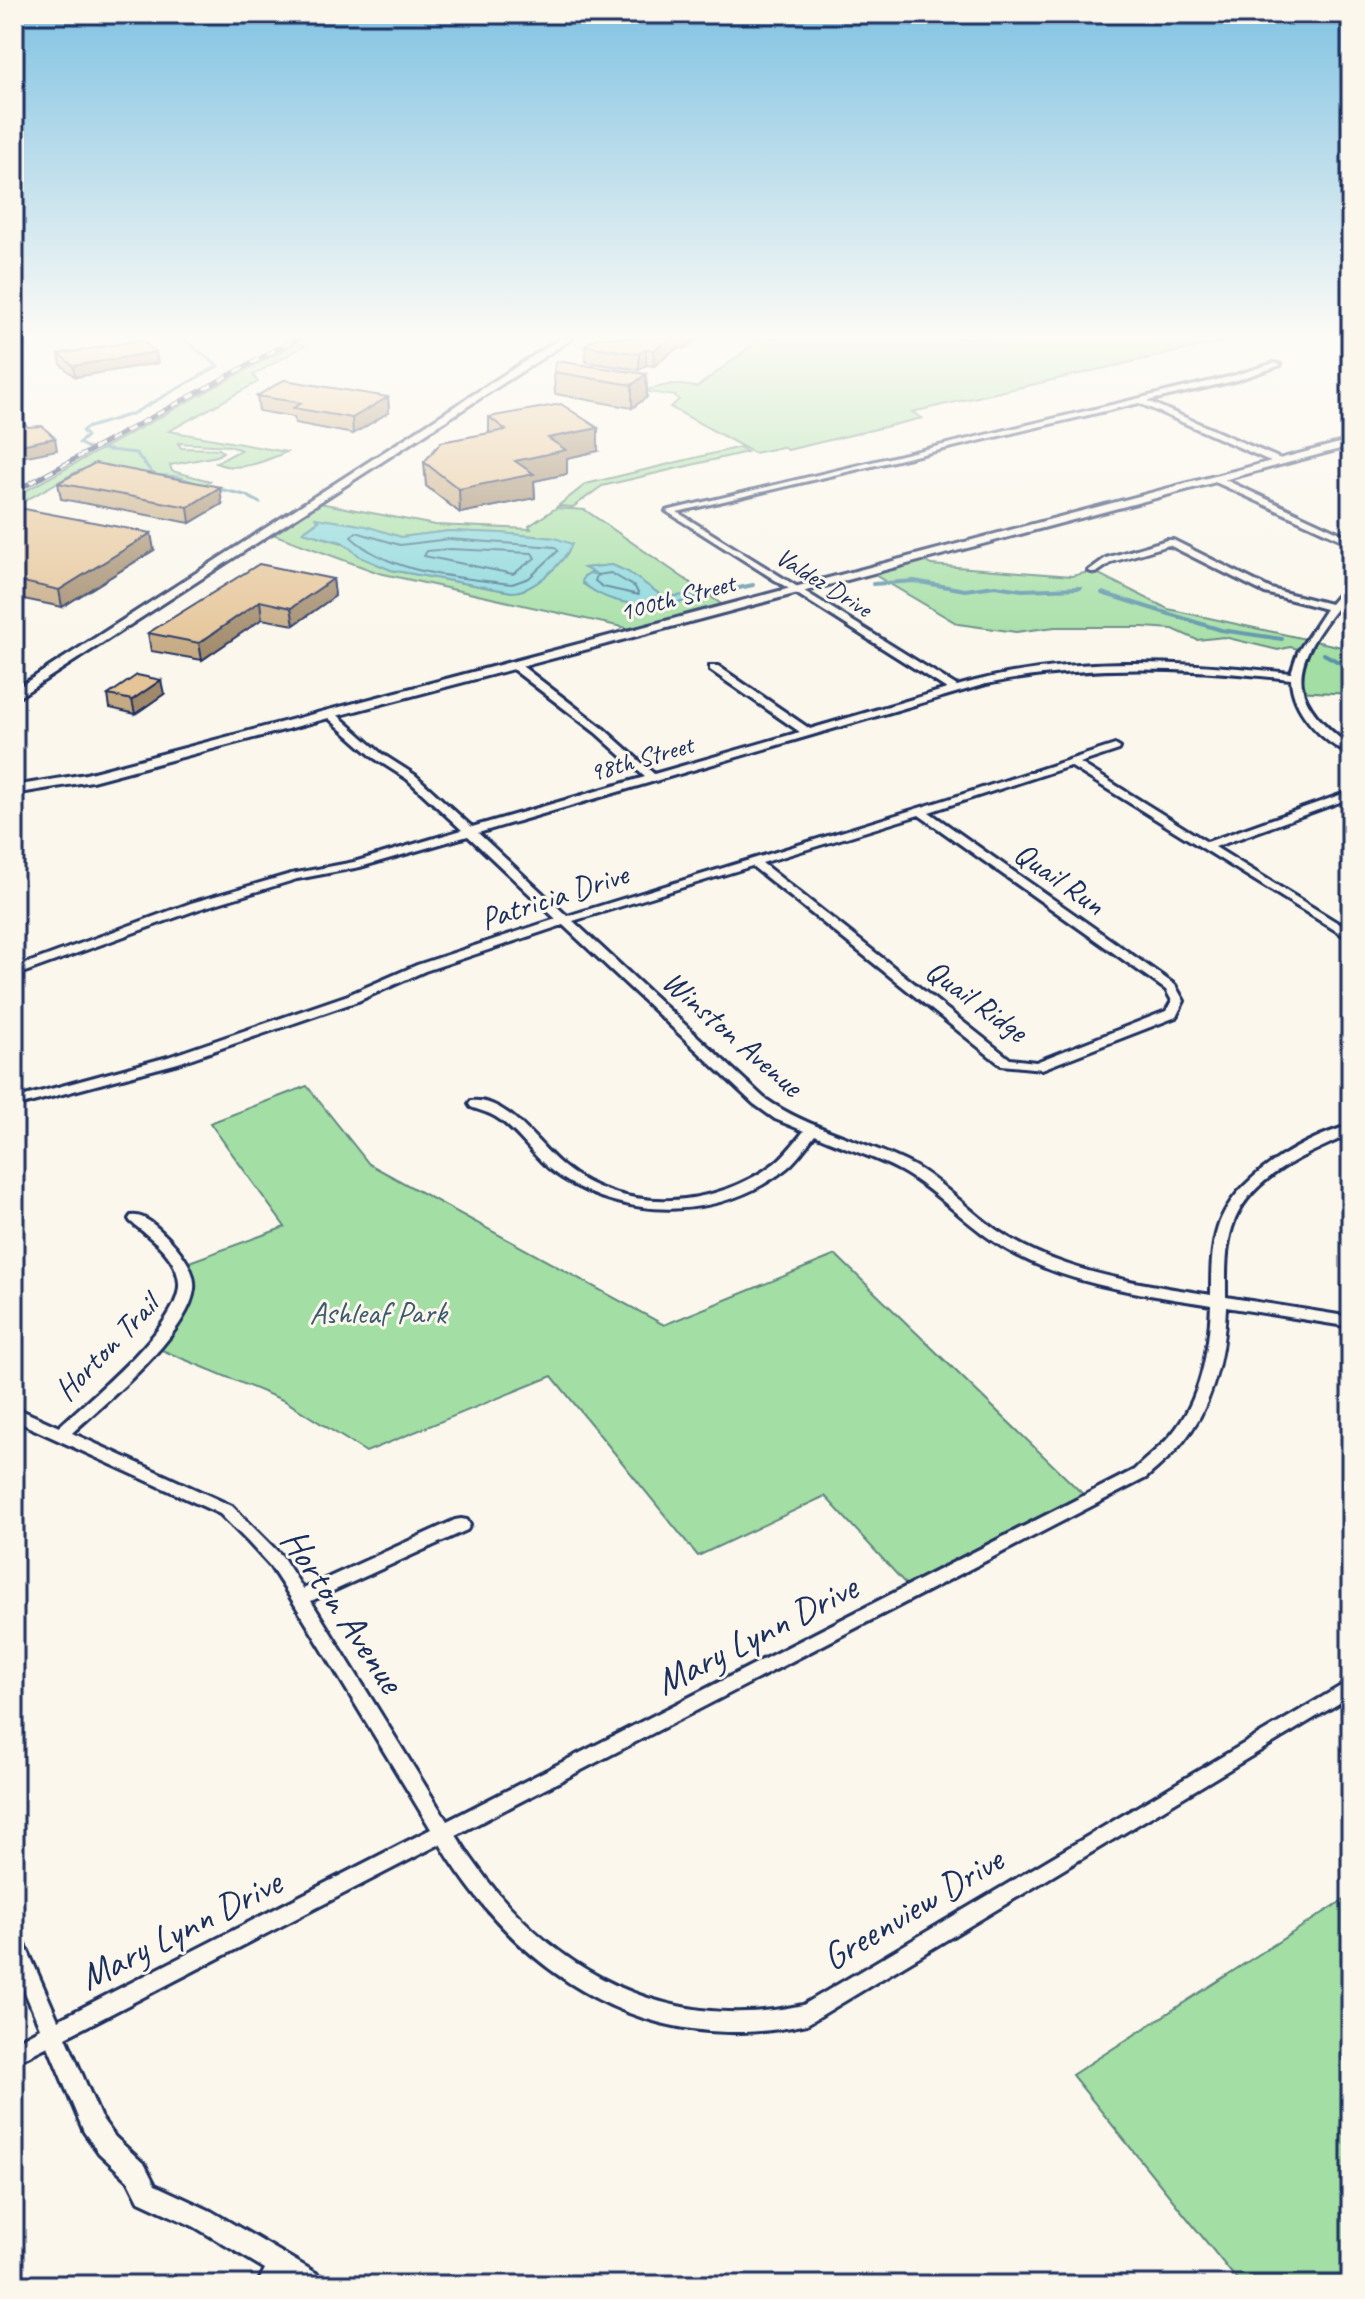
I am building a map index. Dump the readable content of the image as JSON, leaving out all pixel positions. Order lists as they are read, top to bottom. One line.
{"streets":{"street":["Valdez Drive","100th Street","98th Street","Quail Run","Patricia Drive","Quail Ridge","Winston Avenue","Horton Trail","Horton Avenue","Mary Lynn Drive","Greenview Drive"]},"crossings":[["Valdez Drive","100th Street"],["Valdez Drive","98th Street"],["100th Street","Winston Avenue"],["98th Street","Winston Avenue"],["Quail Run","Patricia Drive"],["Quail Run","Quail Ridge"],["Patricia Drive","Quail Ridge"],["Patricia Drive","Winston Avenue"],["Winston Avenue","Mary Lynn Drive"],["Horton Trail","Horton Avenue"],["Horton Avenue","Mary Lynn Drive"],["Horton Avenue","Greenview Drive"]],"parks":["Ashleaf Park"]}
